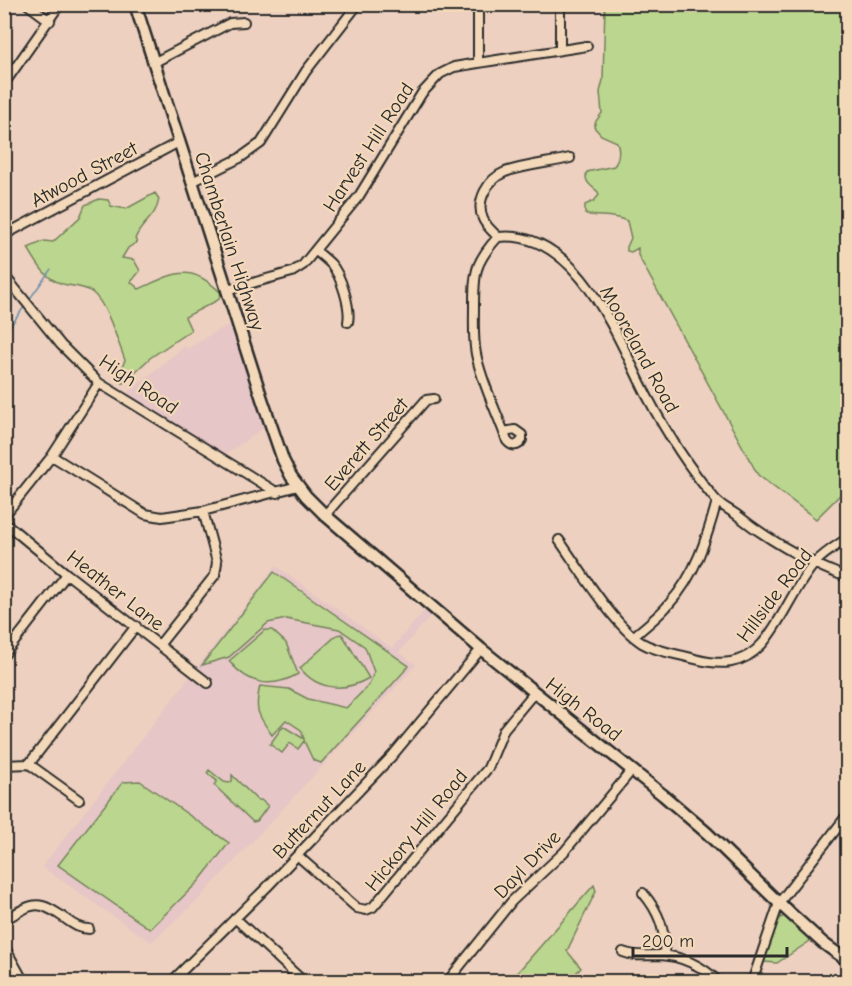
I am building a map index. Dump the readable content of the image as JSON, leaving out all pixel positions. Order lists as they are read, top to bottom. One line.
{"streets":{"main road":["Chamberlain Highway","High Road"],"street":["Harvest Hill Road","Atwood Street","Mooreland Road","Everett Street","Heather Lane","Hillside Road","Butternut Lane","Hickory Hill Road","Dayl Drive"]},"crossings":[["Harvest Hill Road","Chamberlain Highway"],["Atwood Street","Chamberlain Highway"],["Chamberlain Highway","High Road"],["Mooreland Road","Hillside Road"],["High Road","Everett Street"],["High Road","Butternut Lane"],["High Road","Hickory Hill Road"],["High Road","Dayl Drive"],["Butternut Lane","Hickory Hill Road"]],"scale_bar":"200 m"}
